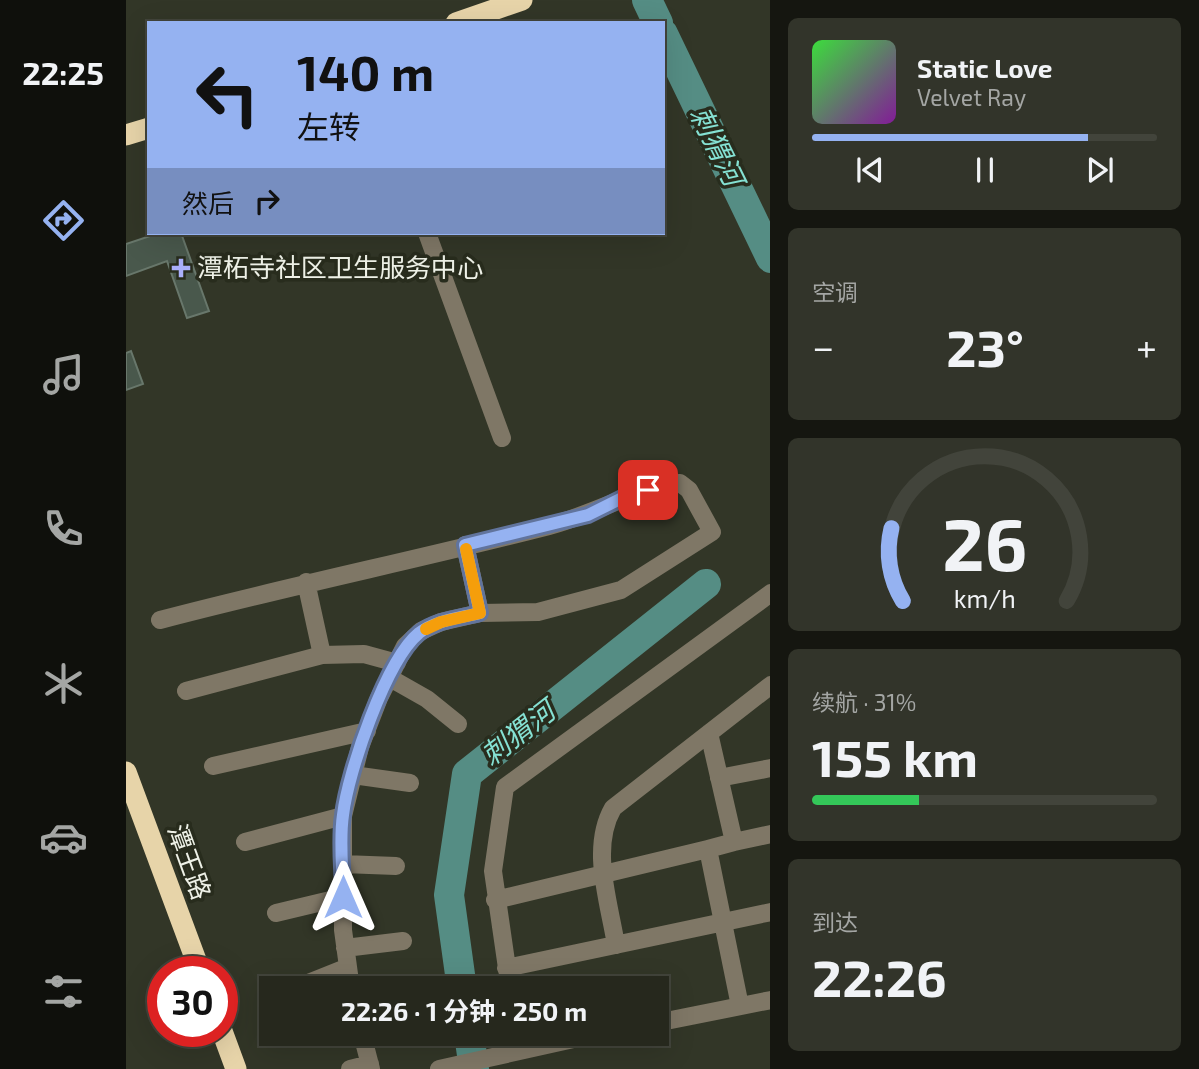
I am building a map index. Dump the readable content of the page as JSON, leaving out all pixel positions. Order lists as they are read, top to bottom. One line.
{"streets":{"highway":["潭王路"]},"water":["刺猬河"],"places":{"health":["潭柘寺社区卫生服务中心"]},"page":{"tabs":"22:25","turn":["140 m","左转"],"song":["Static Love","Velvet Ray"],"then":"然后","tile":["空调",["续航 · 31%","155 km"],["到达","22:26"]],"heat":["−","23°","+"],"limit":"30","trip":"22:26 · 1 分钟 · 250 m","gauge":["26","km/h"]}}
